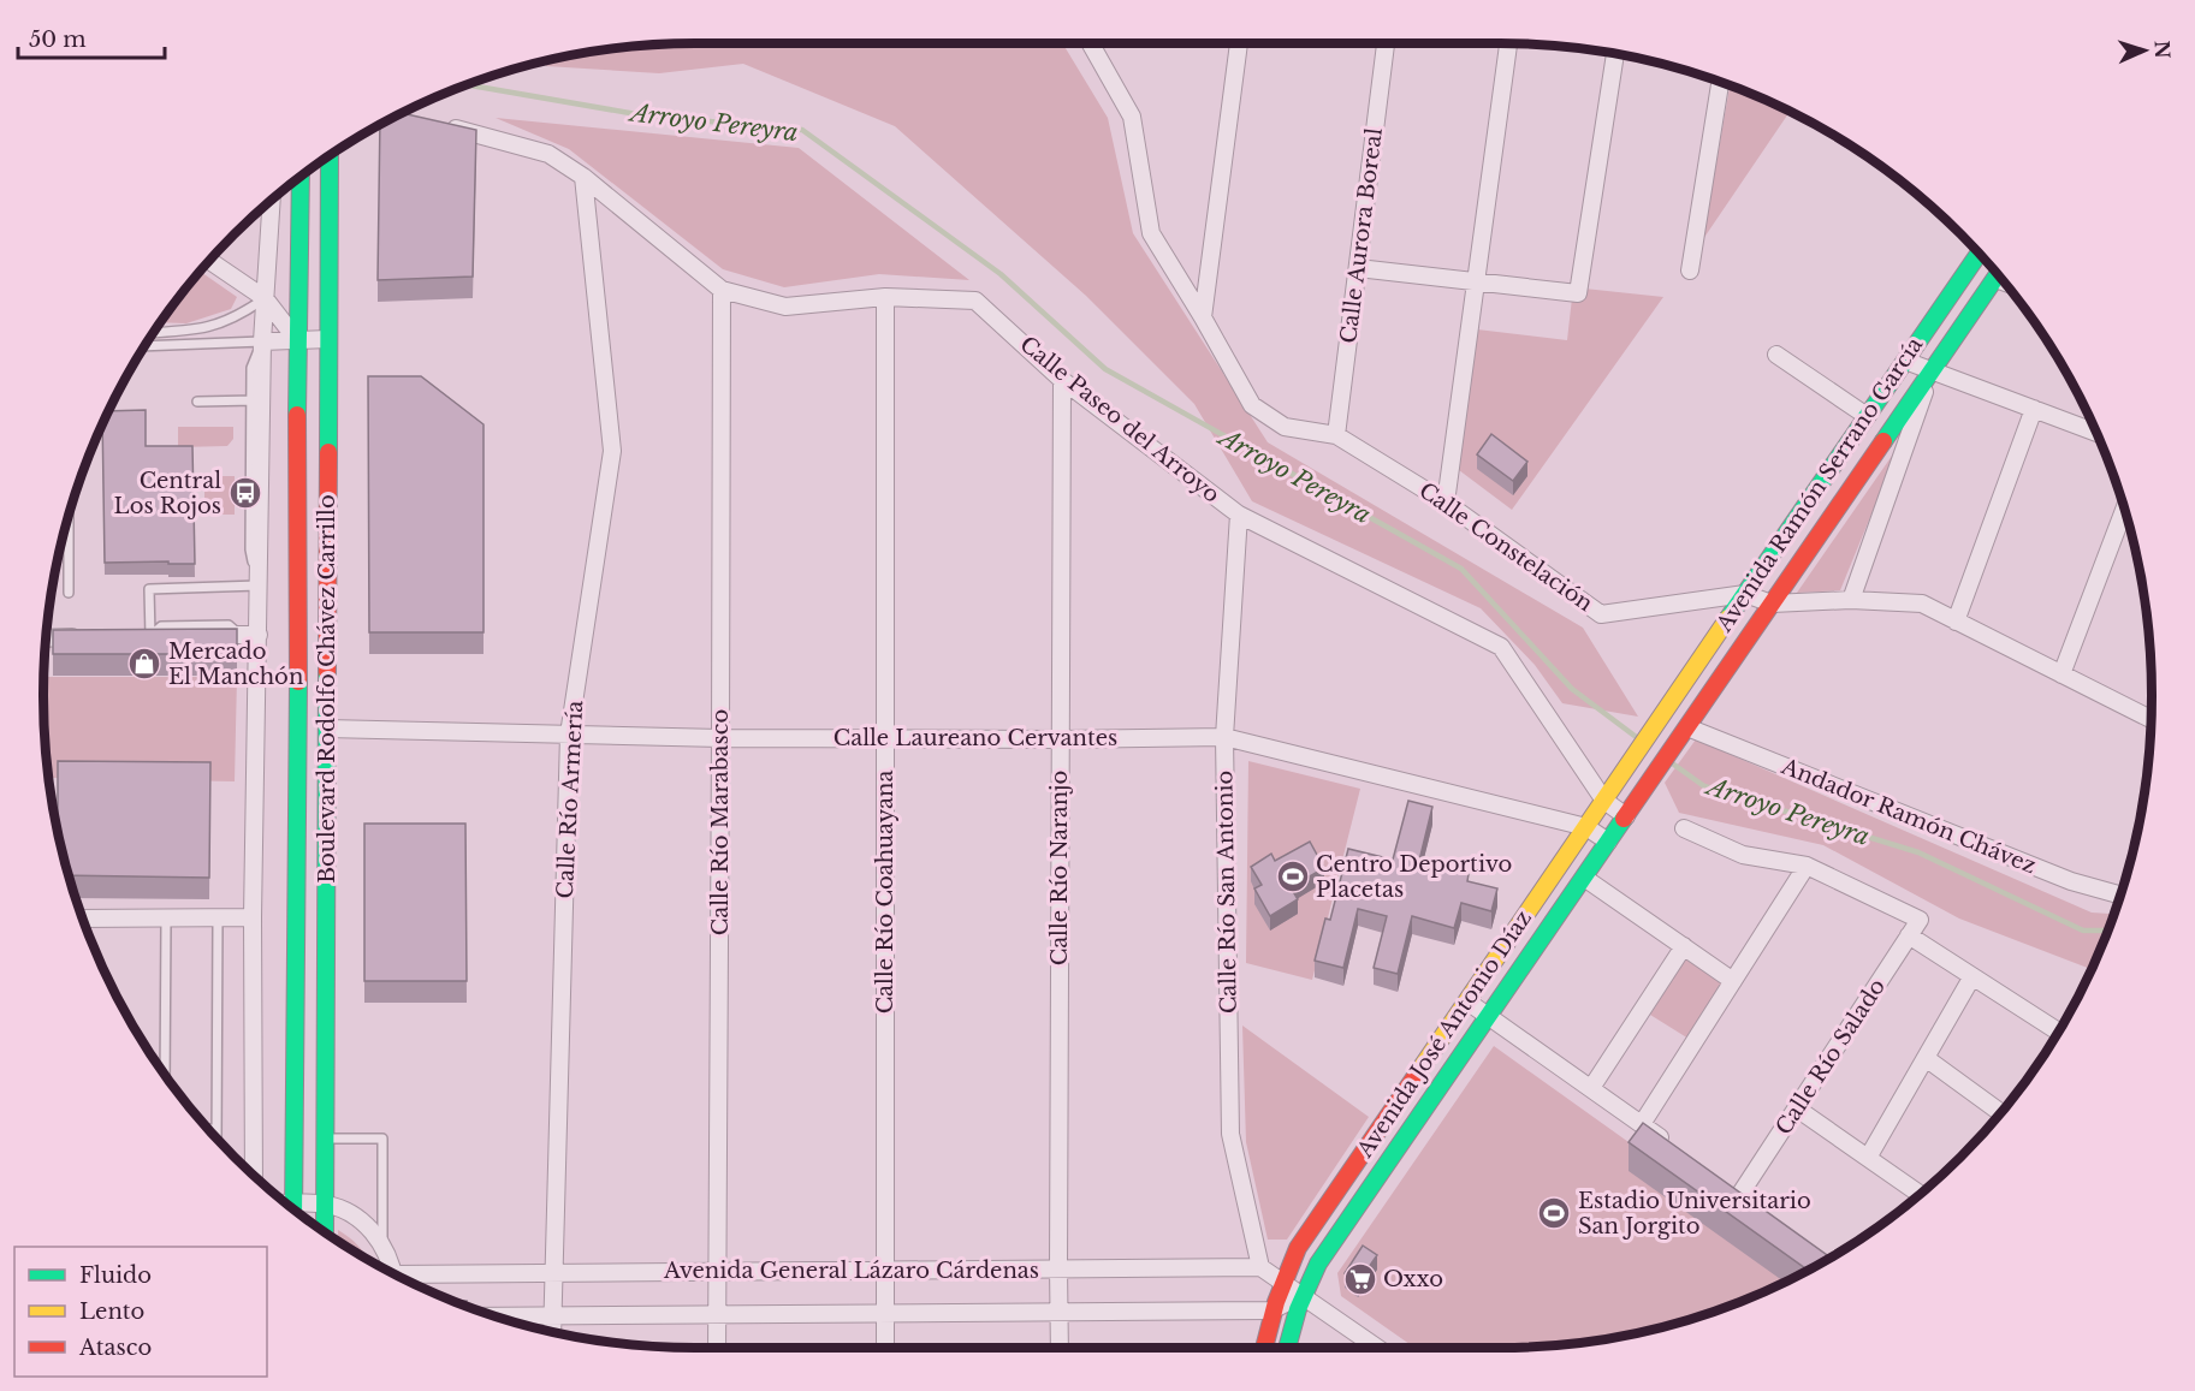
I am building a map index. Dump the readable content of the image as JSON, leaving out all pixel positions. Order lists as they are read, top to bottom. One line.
{"streets":{"street":["Calle Aurora Boreal","Calle Paseo del Arroyo","Avenida Ramón Serrano García","Calle Constelación","Boulevard Rodolfo Chávez Carrillo","Calle Laureano Cervantes","Calle Río Armería","Andador Ramón Chávez","Calle Río Marabasco","Calle Río Naranjo","Calle Río Coahuayana","Calle Río San Antonio","Avenida José Antonio Díaz","Calle Río Salado","Avenida General Lázaro Cárdenas"]},"crossings":[["Calle Aurora Boreal","Calle Constelación"],["Calle Paseo del Arroyo","Calle Río Armería"],["Calle Paseo del Arroyo","Calle Río Marabasco"],["Calle Paseo del Arroyo","Calle Río Naranjo"],["Calle Paseo del Arroyo","Calle Río Coahuayana"],["Calle Paseo del Arroyo","Calle Río San Antonio"],["Calle Paseo del Arroyo","Avenida José Antonio Díaz"],["Avenida Ramón Serrano García","Calle Constelación"],["Avenida Ramón Serrano García","Andador Ramón Chávez"],["Avenida Ramón Serrano García","Avenida José Antonio Díaz"],["Boulevard Rodolfo Chávez Carrillo","Calle Laureano Cervantes"],["Calle Laureano Cervantes","Calle Río Armería"],["Calle Laureano Cervantes","Calle Río Marabasco"],["Calle Laureano Cervantes","Calle Río Naranjo"],["Calle Laureano Cervantes","Calle Río Coahuayana"],["Calle Laureano Cervantes","Calle Río San Antonio"],["Calle Laureano Cervantes","Avenida José Antonio Díaz"],["Calle Río Armería","Avenida General Lázaro Cárdenas"],["Andador Ramón Chávez","Avenida José Antonio Díaz"],["Calle Río Marabasco","Avenida General Lázaro Cárdenas"],["Calle Río Naranjo","Avenida General Lázaro Cárdenas"],["Calle Río Coahuayana","Avenida General Lázaro Cárdenas"],["Calle Río San Antonio","Avenida General Lázaro Cárdenas"],["Avenida José Antonio Díaz","Avenida General Lázaro Cárdenas"]],"water":["Arroyo Pereyra"],"places":{"bus stop":["Central Los Rojos"],"shop":["Mercado El Manchón"],"sports":["Centro Deportivo Placetas","Estadio Universitario San Jorgito"],"supermarket":["Oxxo"]},"legend":["Fluido","Lento","Atasco"],"scale_bar":"50 m","north":"right"}
